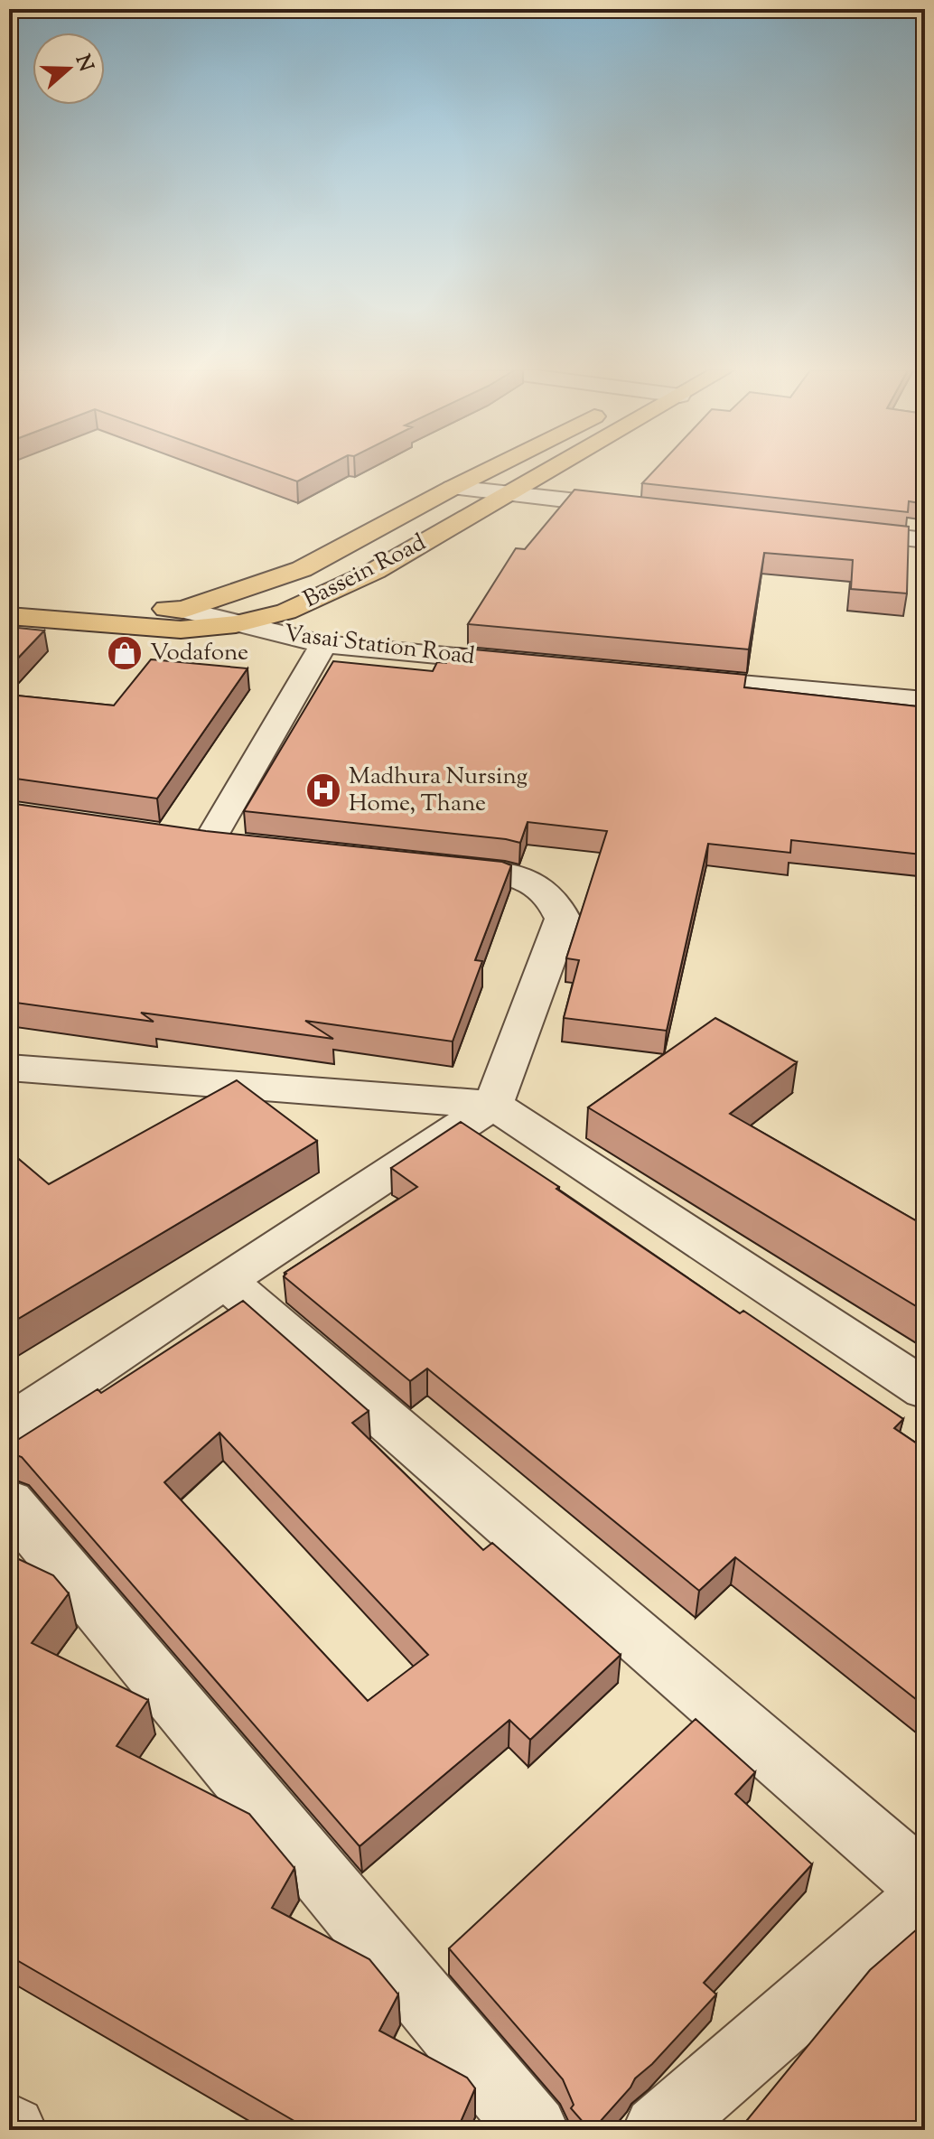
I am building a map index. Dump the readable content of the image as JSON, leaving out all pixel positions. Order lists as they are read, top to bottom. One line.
{"streets":{"main road":["Bassein Road"],"street":["Vasai Station Road"]},"crossings":[["Bassein Road","Vasai Station Road"]],"places":{"shop":["Vodafone"],"hospital":["Madhura Nursing Home, Thane"]},"north":"right"}
